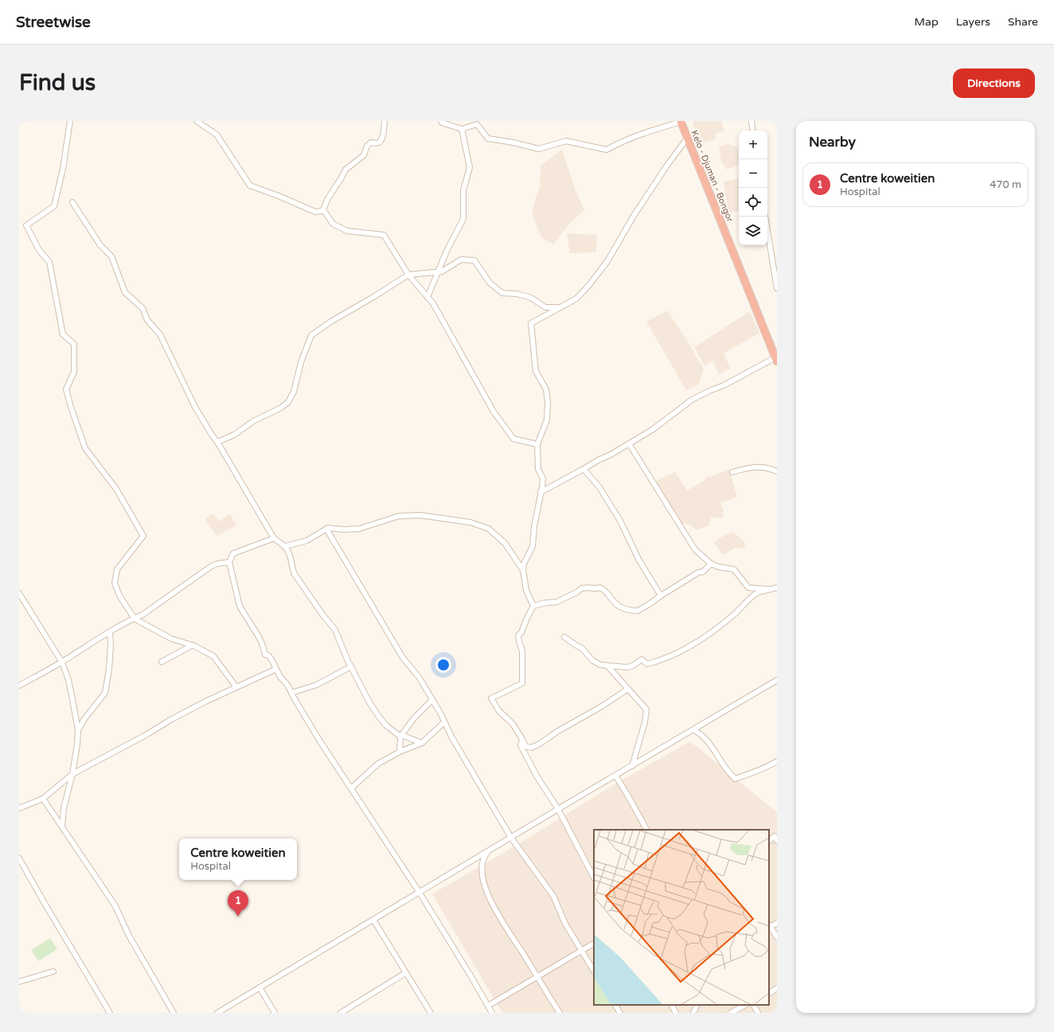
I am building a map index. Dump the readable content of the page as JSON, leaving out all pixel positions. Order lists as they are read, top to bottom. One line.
{"streets":{"highway":["Kelo - Djuman - Bongor"]},"page":{"header":"Streetwise","nav":["Map","Layers","Share"],"buttons":"Directions","title":"Find us","heading":"Nearby","map_buttons":["+","−"],"list":[{"mark":"1","name":"Centre koweitien","note":"Hospital","value":"470 m"}],"popup":["Centre koweitien","Hospital"],"pins":"1"}}
